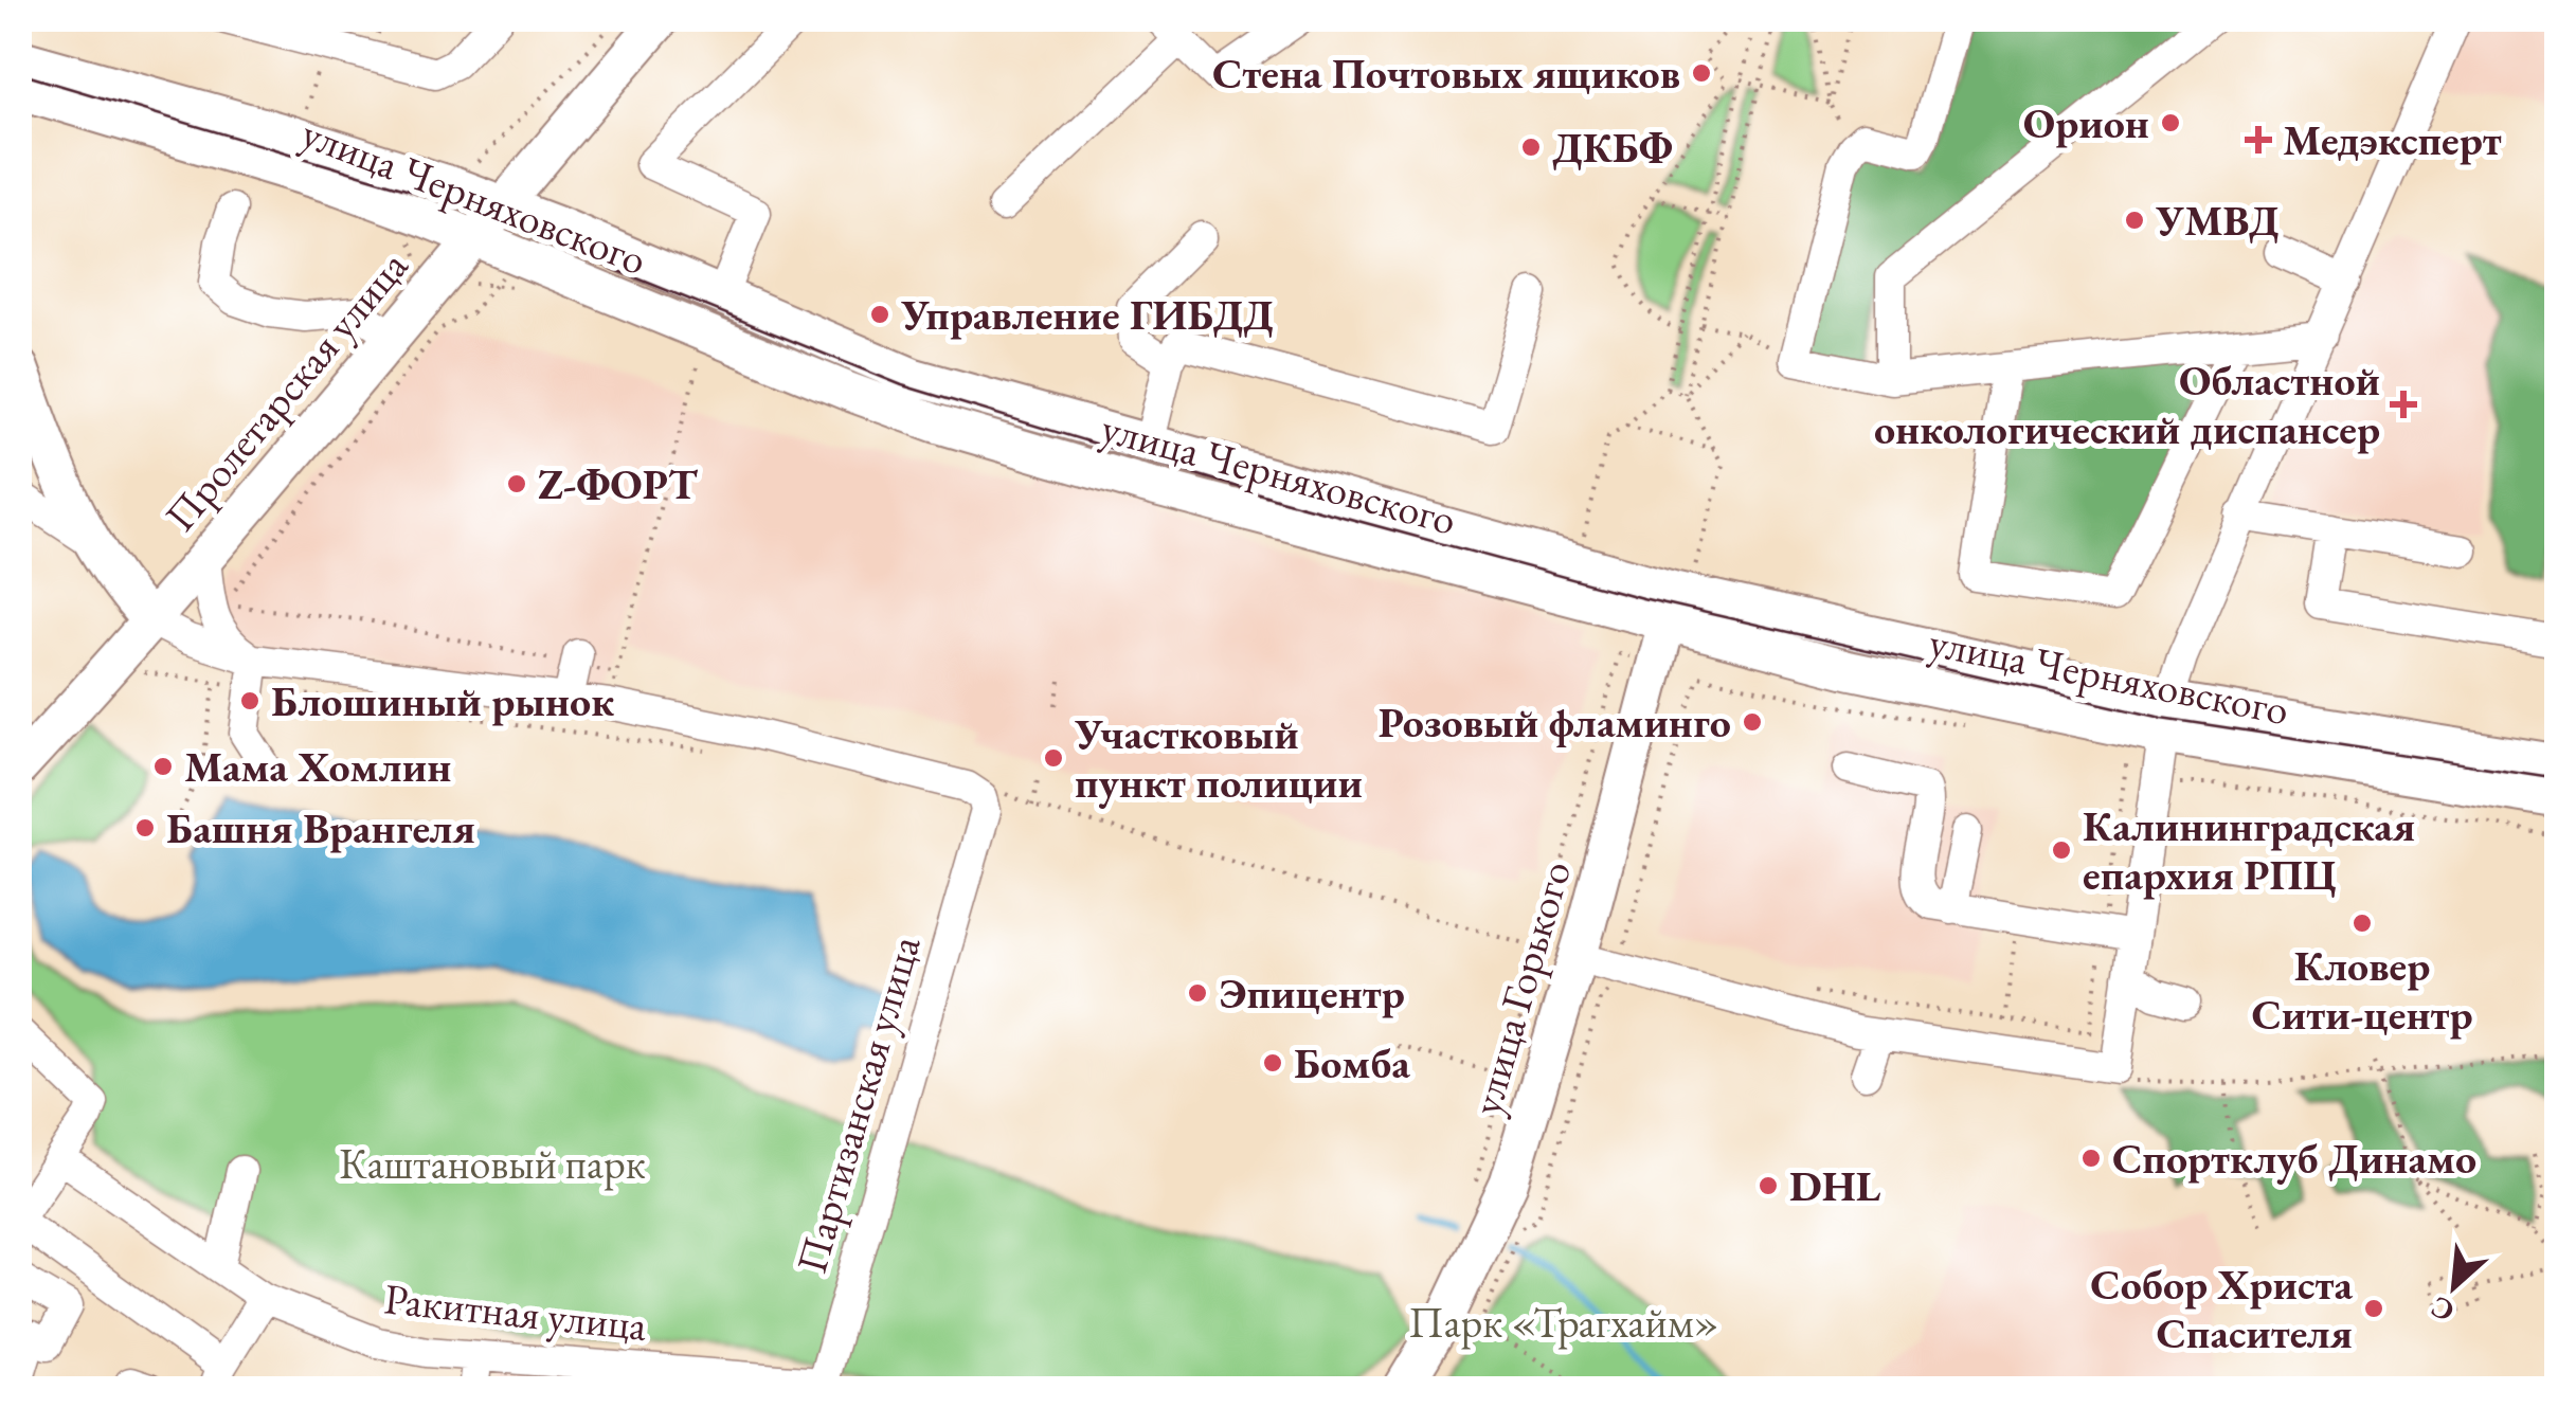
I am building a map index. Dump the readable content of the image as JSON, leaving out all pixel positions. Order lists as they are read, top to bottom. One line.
{"streets":{"main road":["улица Черняховского","Пролетарская улица","улица Горького"],"street":["Партизанская улица","Ракитная улица"]},"crossings":[["улица Черняховского","Пролетарская улица"],["улица Черняховского","улица Горького"],["Партизанская улица","Ракитная улица"]],"parks":["Каштановый парк","Парк «Трагхайм»"],"places":{"other":["Стена Почтовых ящиков","Орион","ДКБФ","УМВД","Управление ГИБДД","Z-ФОРТ","Блошиный рынок","Розовый фламинго","Участковый пункт полиции","Мама Хомлин","Башня Врангеля","Калининградская епархия РПЦ","Кловер Сити-центр","Эпицентр","Бомба","Спортклуб Динамо","DHL","Собор Христа Спасителя"],"health":["Медэксперт","Областной онкологический диспансер"]},"north":"bottom left"}
